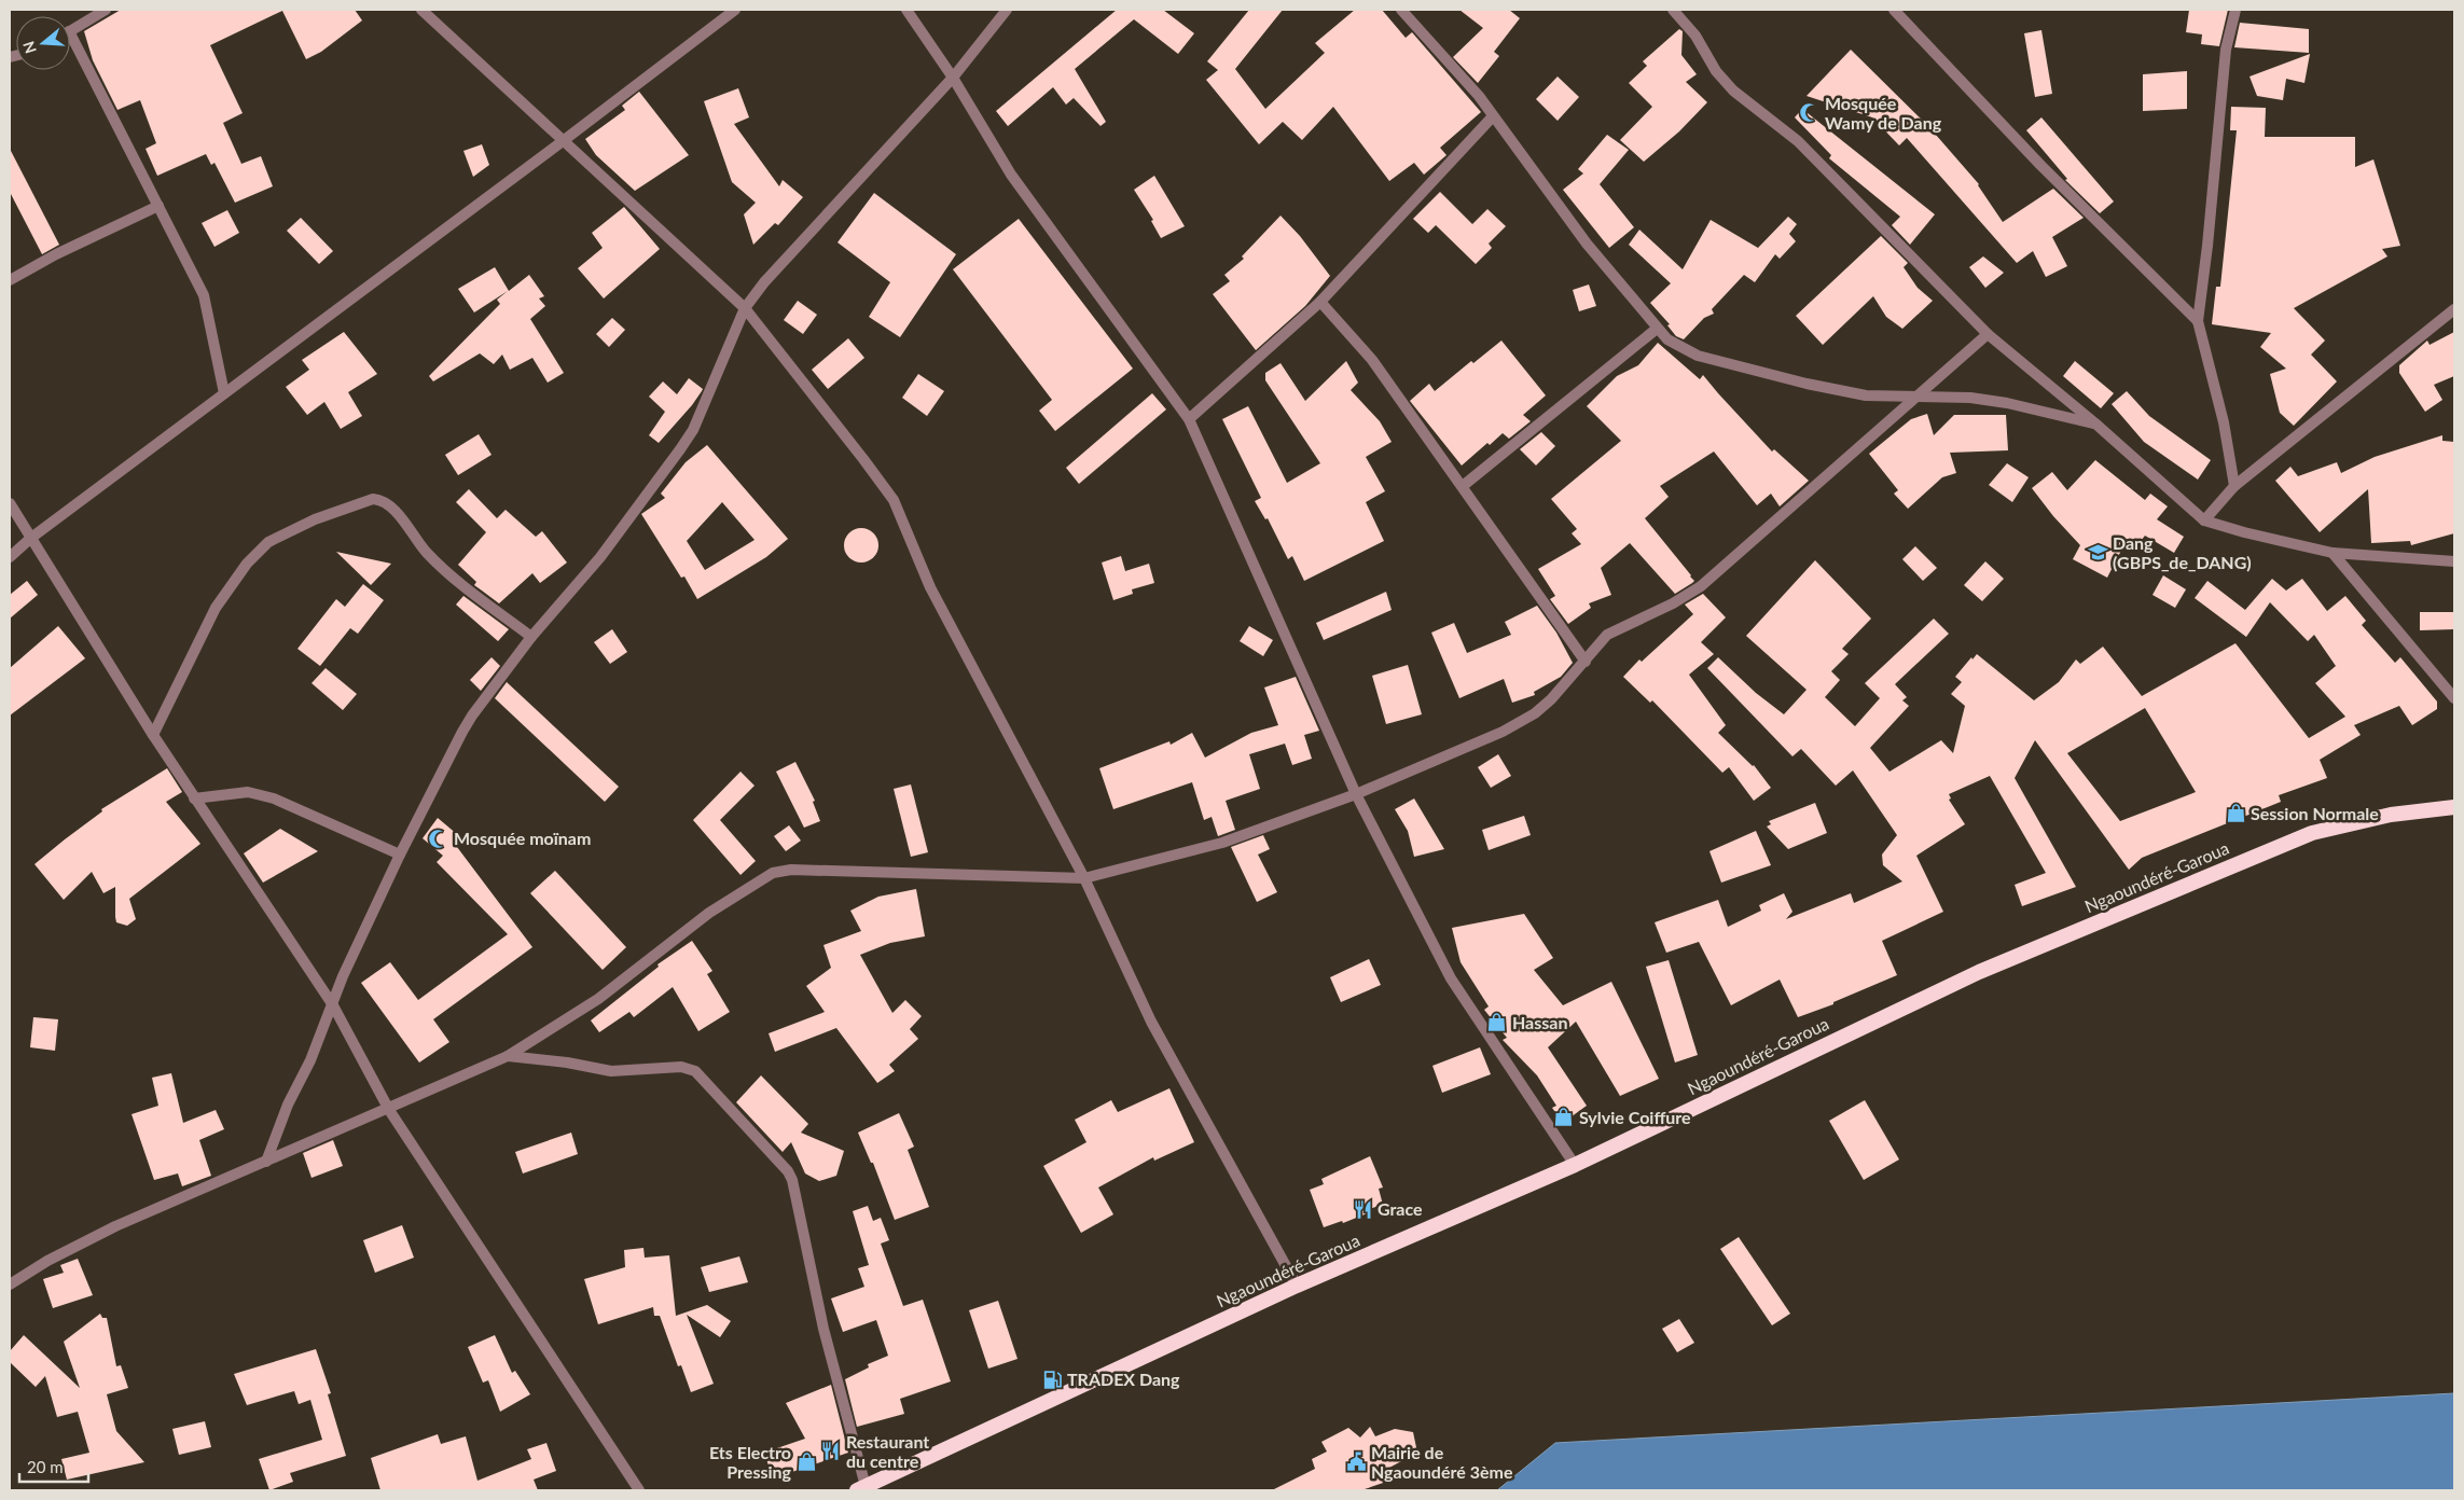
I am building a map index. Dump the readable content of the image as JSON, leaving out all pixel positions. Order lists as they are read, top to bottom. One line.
{"streets":{"highway":["Ngaoundéré-Garoua"]},"places":{"mosque":["Mosquée Wamy de Dang","Mosquée moïnam"],"school or university":["Dang (GBPS_de_DANG)"],"shop":["Session Normale","Hassan","Sylvie Coiffure","Ets Electro Pressing"],"restaurant":["Grace","Restaurant du centre"],"fuel station":["TRADEX Dang"],"public building":["Mairie de Ngaoundéré 3ème"]},"scale_bar":"20 m","north":"left"}
